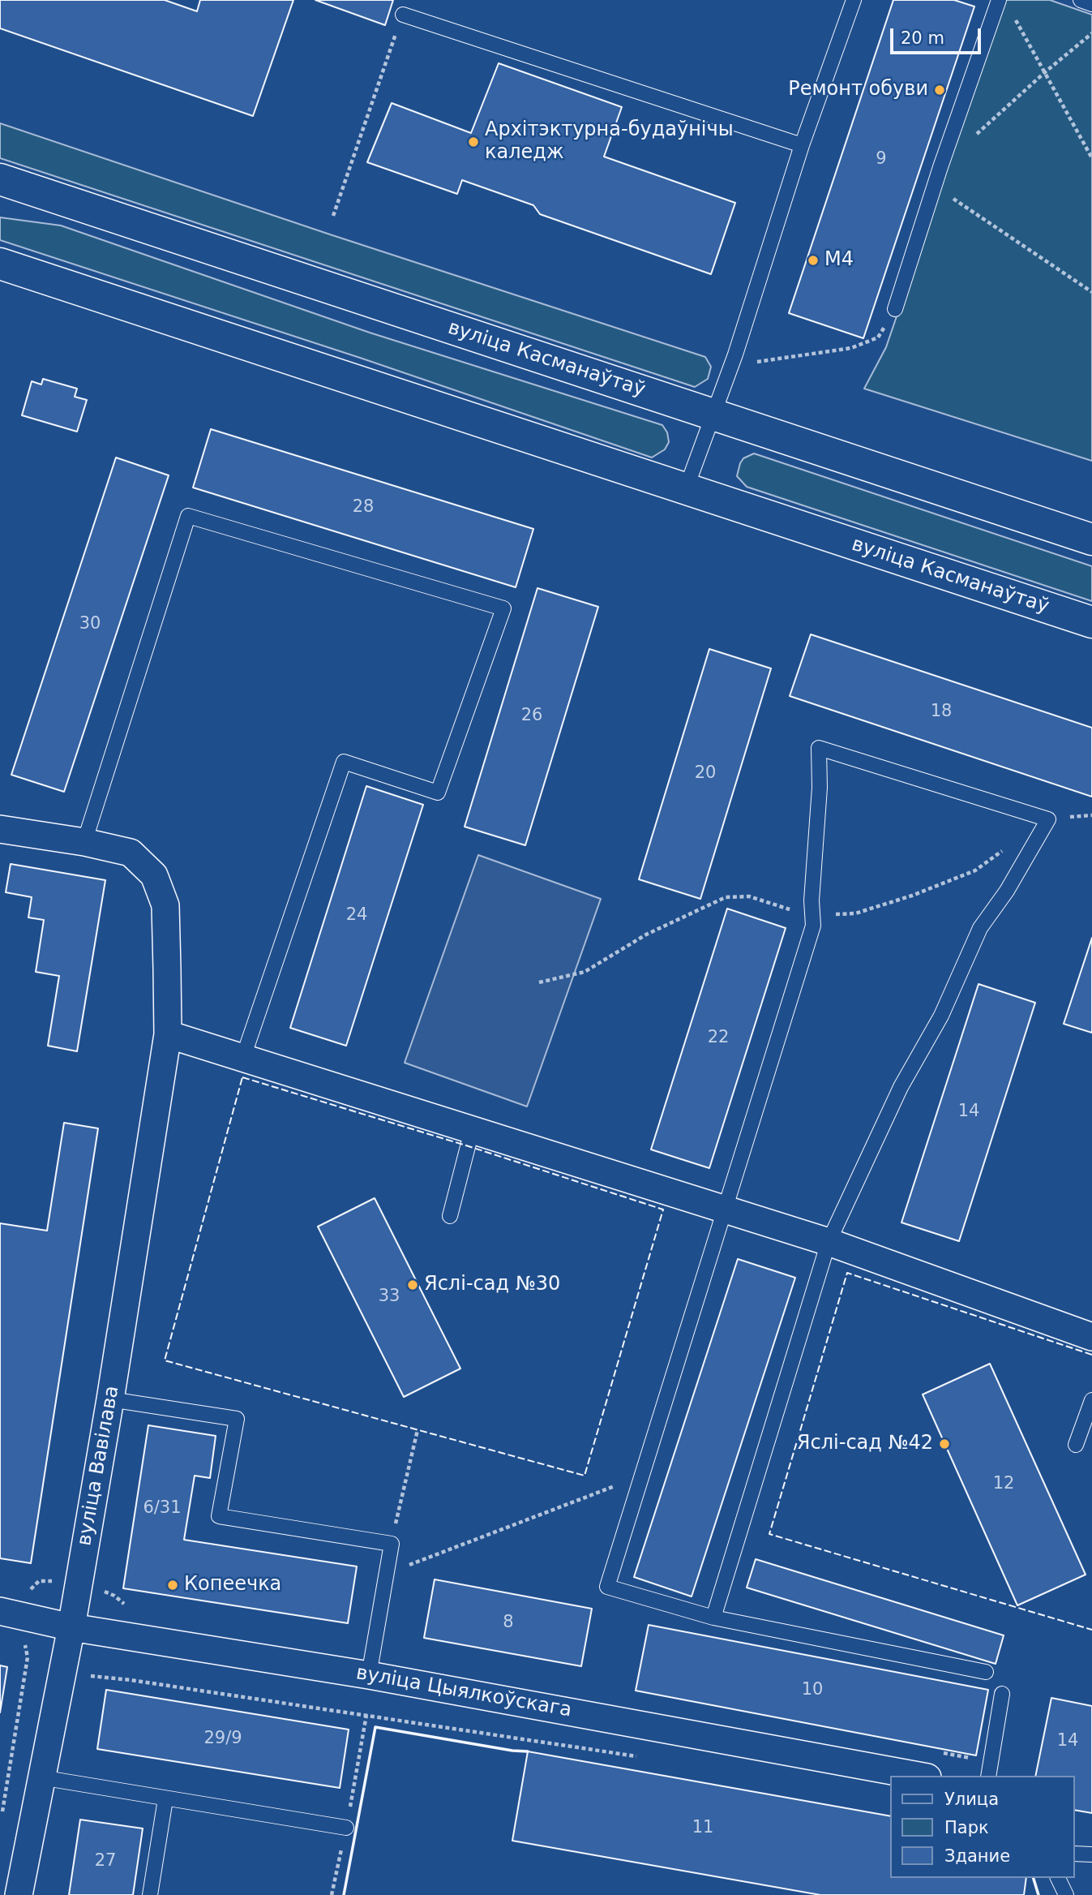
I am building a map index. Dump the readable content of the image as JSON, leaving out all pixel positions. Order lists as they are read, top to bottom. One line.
{"streets":{"main road":["вуліца Касманаўтаў"],"street":["вуліца Вавілава","вуліца Цыялкоўскага"]},"crossings":[["вуліца Вавілава","вуліца Цыялкоўскага"]],"places":["Ремонт обуви","Архітэктурна-будаўнічы каледж","M4","Яслі-сад №30","Яслі-сад №42","Копеечка"],"house_numbers":["9","28","30","18","26","20","24","22","14","33","12","6/31","8","10","29/9","14","11","27"],"legend":["Улица","Парк","Здание"],"scale_bar":"20 m"}
